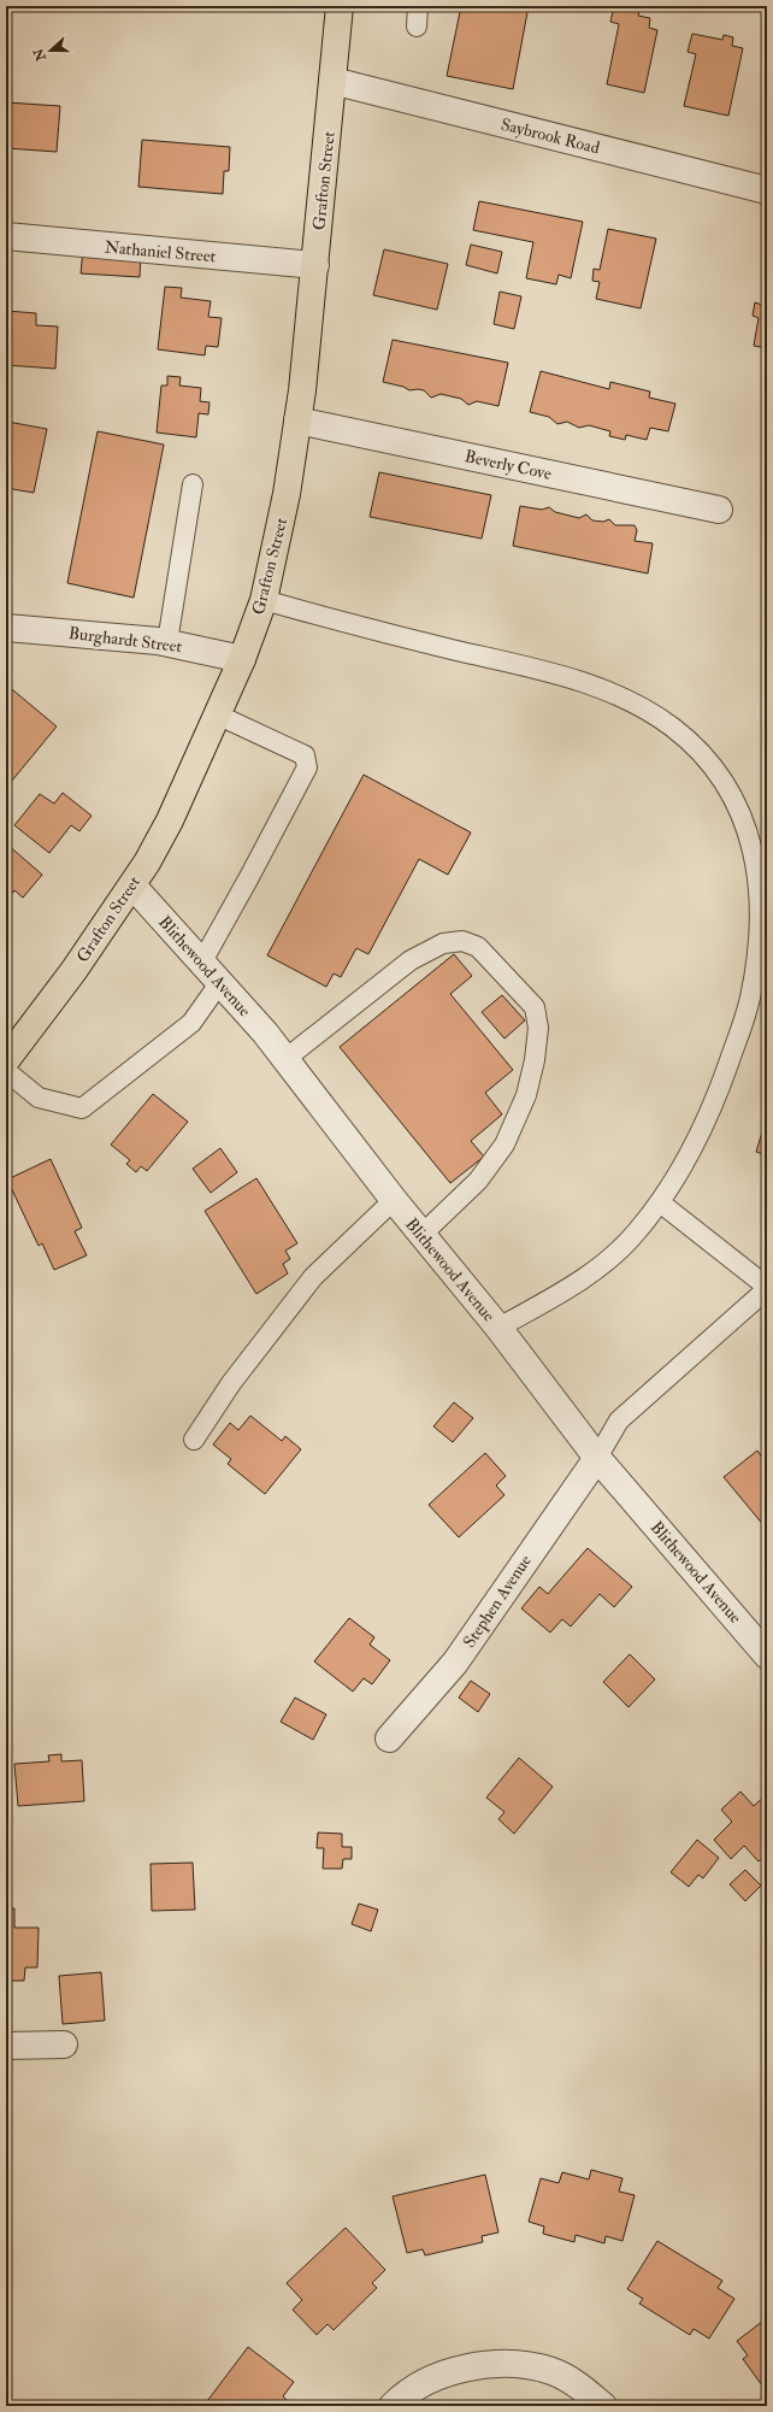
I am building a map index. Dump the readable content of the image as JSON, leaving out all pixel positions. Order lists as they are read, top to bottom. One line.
{"streets":{"highway":["Grafton Street"],"street":["Saybrook Road","Nathaniel Street","Beverly Cove","Burghardt Street","Blithewood Avenue","Stephen Avenue"]},"crossings":[["Saybrook Road","Grafton Street"],["Grafton Street","Nathaniel Street"],["Grafton Street","Beverly Cove"],["Grafton Street","Burghardt Street"],["Grafton Street","Blithewood Avenue"],["Blithewood Avenue","Stephen Avenue"]],"north":"left"}
